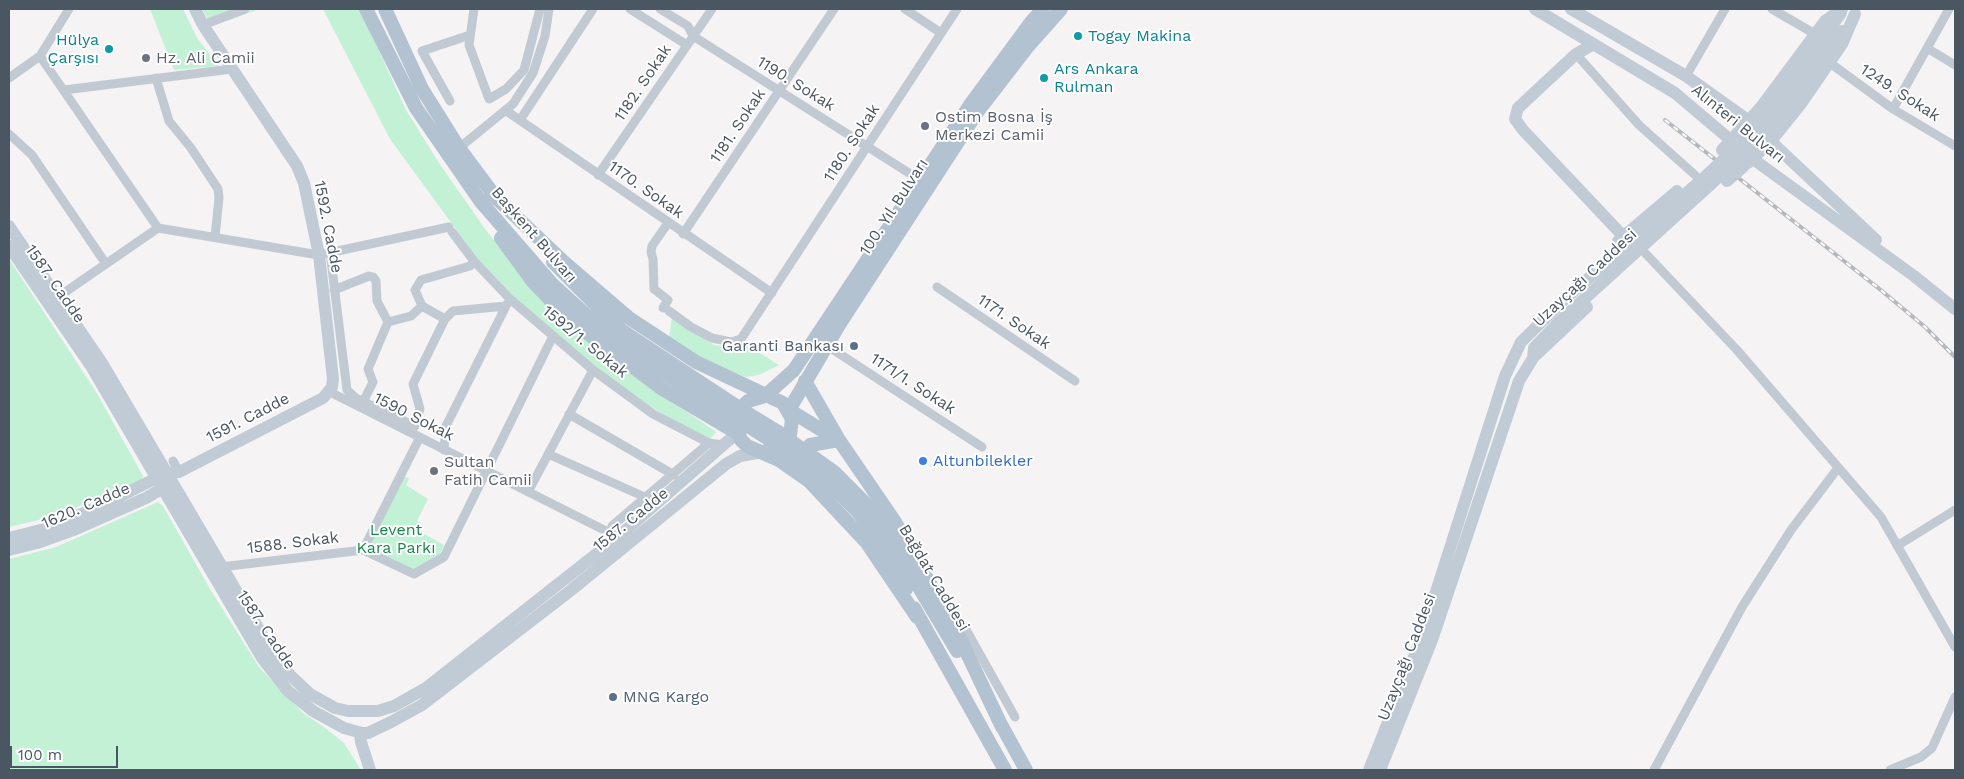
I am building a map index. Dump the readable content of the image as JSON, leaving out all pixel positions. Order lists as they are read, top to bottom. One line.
{"streets":{"main road":["Alınteri Bulvarı","100. Yıl Bulvarı","1592. Cadde","Başkent Bulvarı","Uzayçağı Caddesi","1587. Cadde","1591. Cadde","1620. Cadde","Bağdat Caddesi"],"street":["1182. Sokak","1190. Sokak","1249. Sokak","1181. Sokak","1180. Sokak","1170. Sokak","1171. Sokak","1592/1. Sokak","1171/1. Sokak","1590 Sokak","1588. Sokak"]},"crossings":[["1182. Sokak","1190. Sokak"],["1182. Sokak","1170. Sokak"],["1190. Sokak","1181. Sokak"],["1190. Sokak","1180. Sokak"],["1190. Sokak","100. Yıl Bulvarı"],["Alınteri Bulvarı","Uzayçağı Caddesi"],["1181. Sokak","1170. Sokak"],["1180. Sokak","1170. Sokak"],["100. Yıl Bulvarı","Başkent Bulvarı"],["100. Yıl Bulvarı","1587. Cadde"],["100. Yıl Bulvarı","1171/1. Sokak"],["100. Yıl Bulvarı","Bağdat Caddesi"],["1592. Cadde","1592/1. Sokak"],["1592. Cadde","1590 Sokak"],["1592. Cadde","1591. Cadde"],["Başkent Bulvarı","1587. Cadde"],["Başkent Bulvarı","Bağdat Caddesi"],["1587. Cadde","1592/1. Sokak"],["1587. Cadde","1590 Sokak"],["1587. Cadde","1591. Cadde"],["1587. Cadde","1620. Cadde"],["1587. Cadde","1588. Sokak"],["1587. Cadde","Bağdat Caddesi"],["1592/1. Sokak","1588. Sokak"],["1590 Sokak","1591. Cadde"],["1590 Sokak","1588. Sokak"],["1591. Cadde","1620. Cadde"]],"parks":["Levent Kara Parkı"],"places":["Togay Makina","Hülya Çarşısı","Hz. Ali Camii","Ars Ankara Rulman","Ostim Bosna İş Merkezi Camii","Garanti Bankası","Altunbilekler","Sultan Fatih Camii","MNG Kargo"],"scale_bar":"100 m"}
